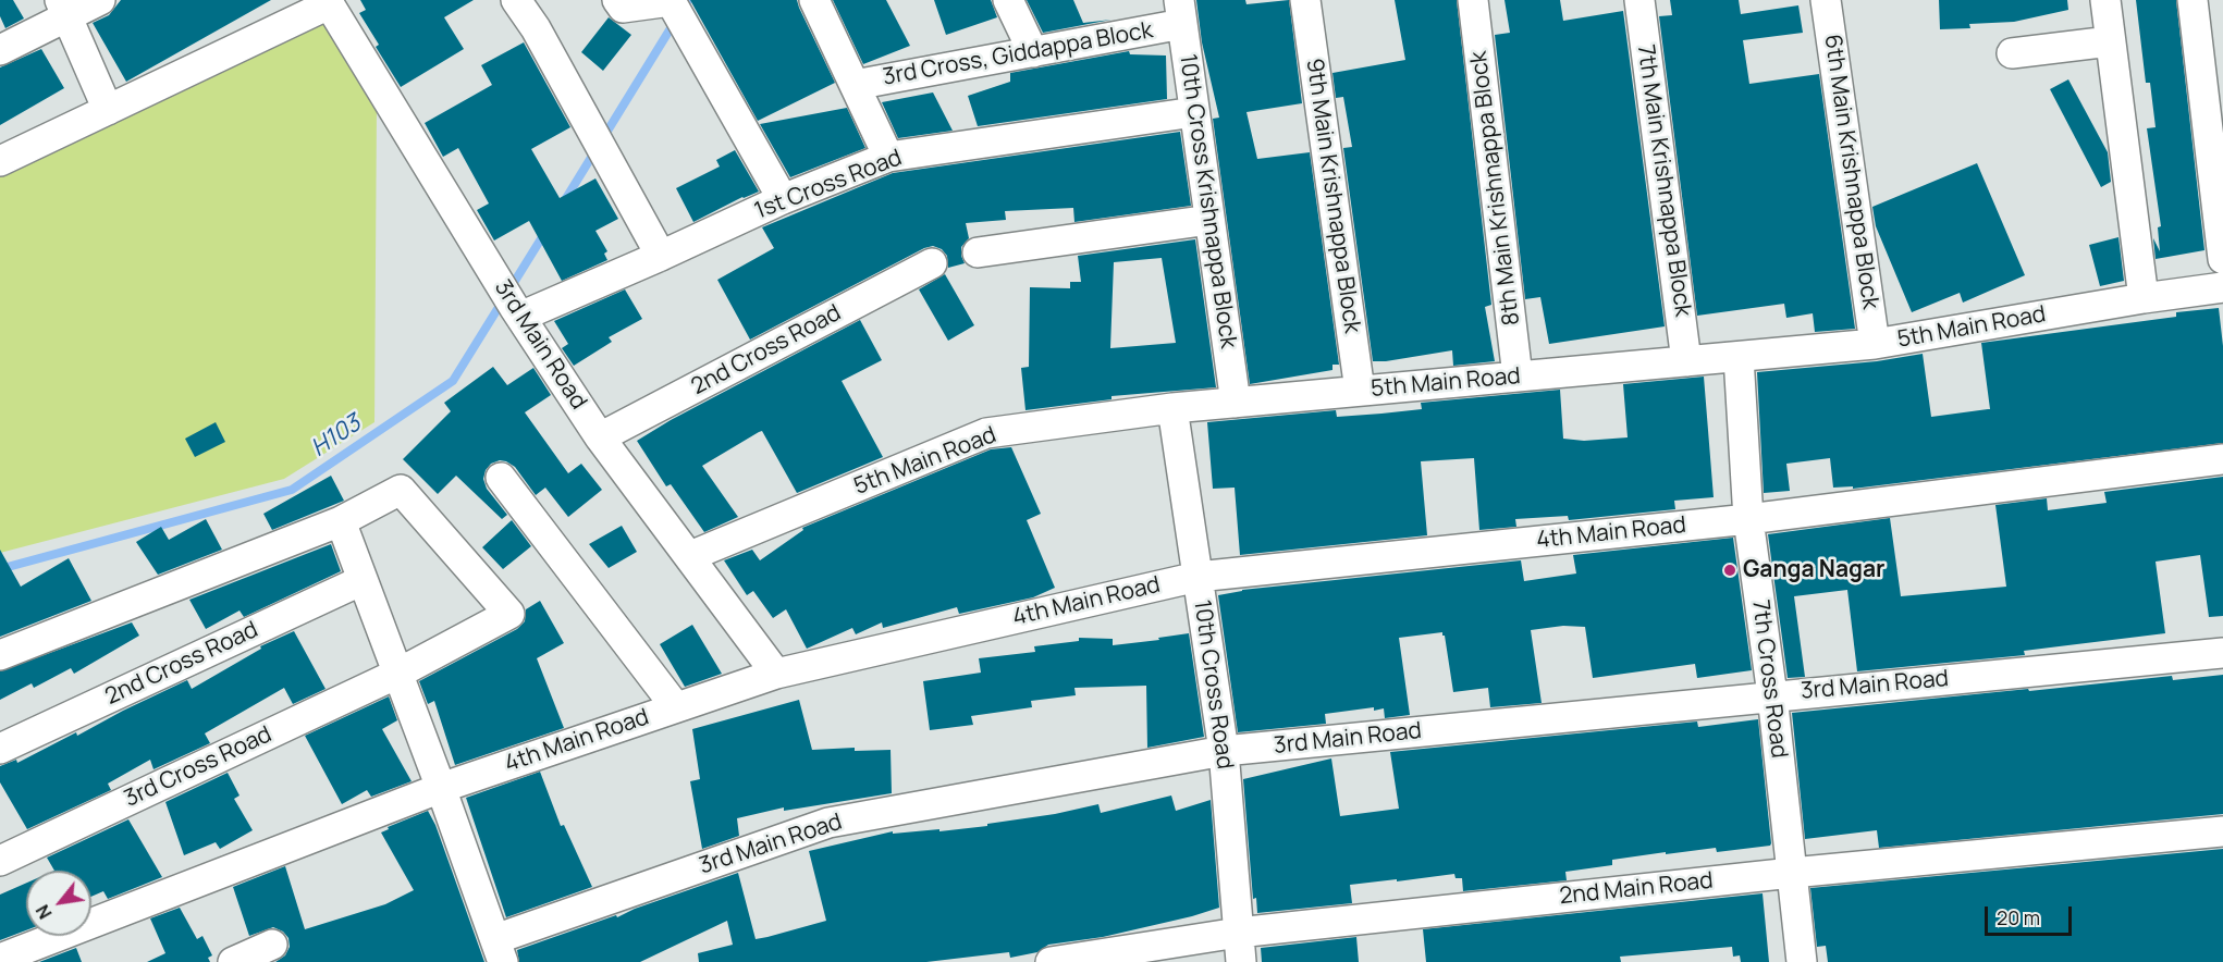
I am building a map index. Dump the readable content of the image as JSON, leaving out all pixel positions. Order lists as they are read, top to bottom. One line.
{"streets":{"street":["3rd Cross, Giddappa Block","6th Main Krishnappa Block","7th Main Krishnappa Block","1st Cross Road","8th Main Krishnappa Block","9th Main Krishnappa Block","10th Cross Krishnappa Block","5th Main Road","3rd Main Road","2nd Cross Road","4th Main Road","7th Cross Road","10th Cross Road","3rd Cross Road","2nd Main Road"]},"crossings":[["3rd Cross, Giddappa Block","10th Cross Krishnappa Block"],["6th Main Krishnappa Block","5th Main Road"],["7th Main Krishnappa Block","5th Main Road"],["1st Cross Road","10th Cross Krishnappa Block"],["1st Cross Road","3rd Main Road"],["8th Main Krishnappa Block","5th Main Road"],["9th Main Krishnappa Block","5th Main Road"],["10th Cross Krishnappa Block","5th Main Road"],["5th Main Road","3rd Main Road"],["5th Main Road","7th Cross Road"],["5th Main Road","10th Cross Road"],["3rd Main Road","2nd Cross Road"],["3rd Main Road","4th Main Road"],["3rd Main Road","7th Cross Road"],["3rd Main Road","10th Cross Road"],["4th Main Road","7th Cross Road"],["4th Main Road","10th Cross Road"],["7th Cross Road","2nd Main Road"],["10th Cross Road","2nd Main Road"]],"water":["H103"],"places":["Ganga Nagar"],"scale_bar":"20 m","north":"bottom left"}
